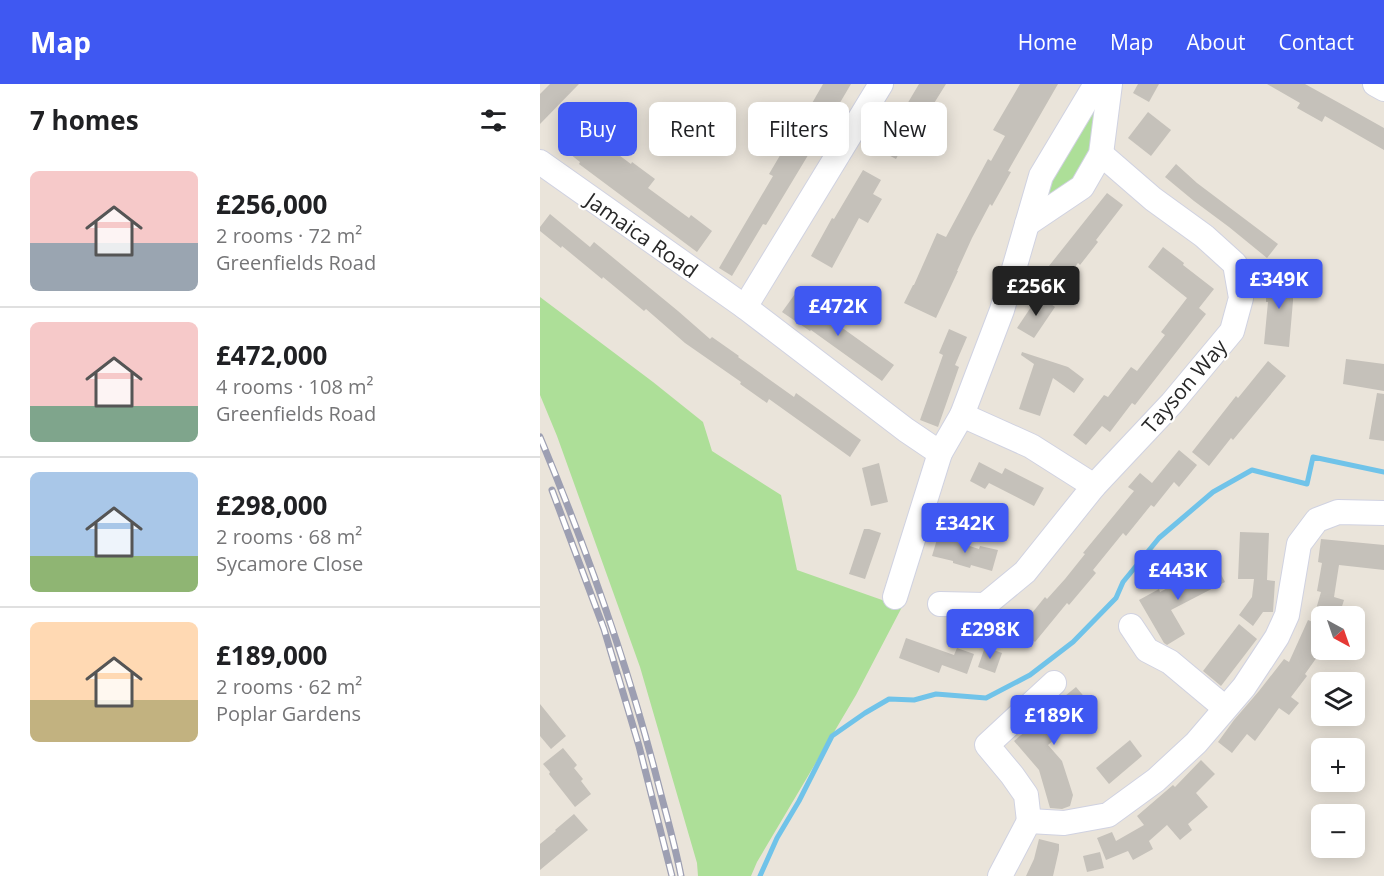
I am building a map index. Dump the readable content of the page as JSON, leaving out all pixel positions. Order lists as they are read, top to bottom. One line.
{"streets":{"street":["Jamaica Road","Tayson Way"]},"north":"bottom right","page":{"header":"Map","nav":["Home","Map","About","Contact"],"heading":"7 homes","chip":["Buy","Rent","Filters","New"],"list":[{"name":"£256,000","note":"2 rooms · 72 m² · Greenfields Road"},{"name":"£472,000","note":"4 rooms · 108 m² · Greenfields Road"},{"name":"£298,000","note":"2 rooms · 68 m² · Sycamore Close"},{"name":"£189,000","note":"2 rooms · 62 m² · Poplar Gardens"}],"price":["£349K","£256K","£472K","£342K","£443K","£298K","£189K"],"map_buttons":["+","−"]}}
